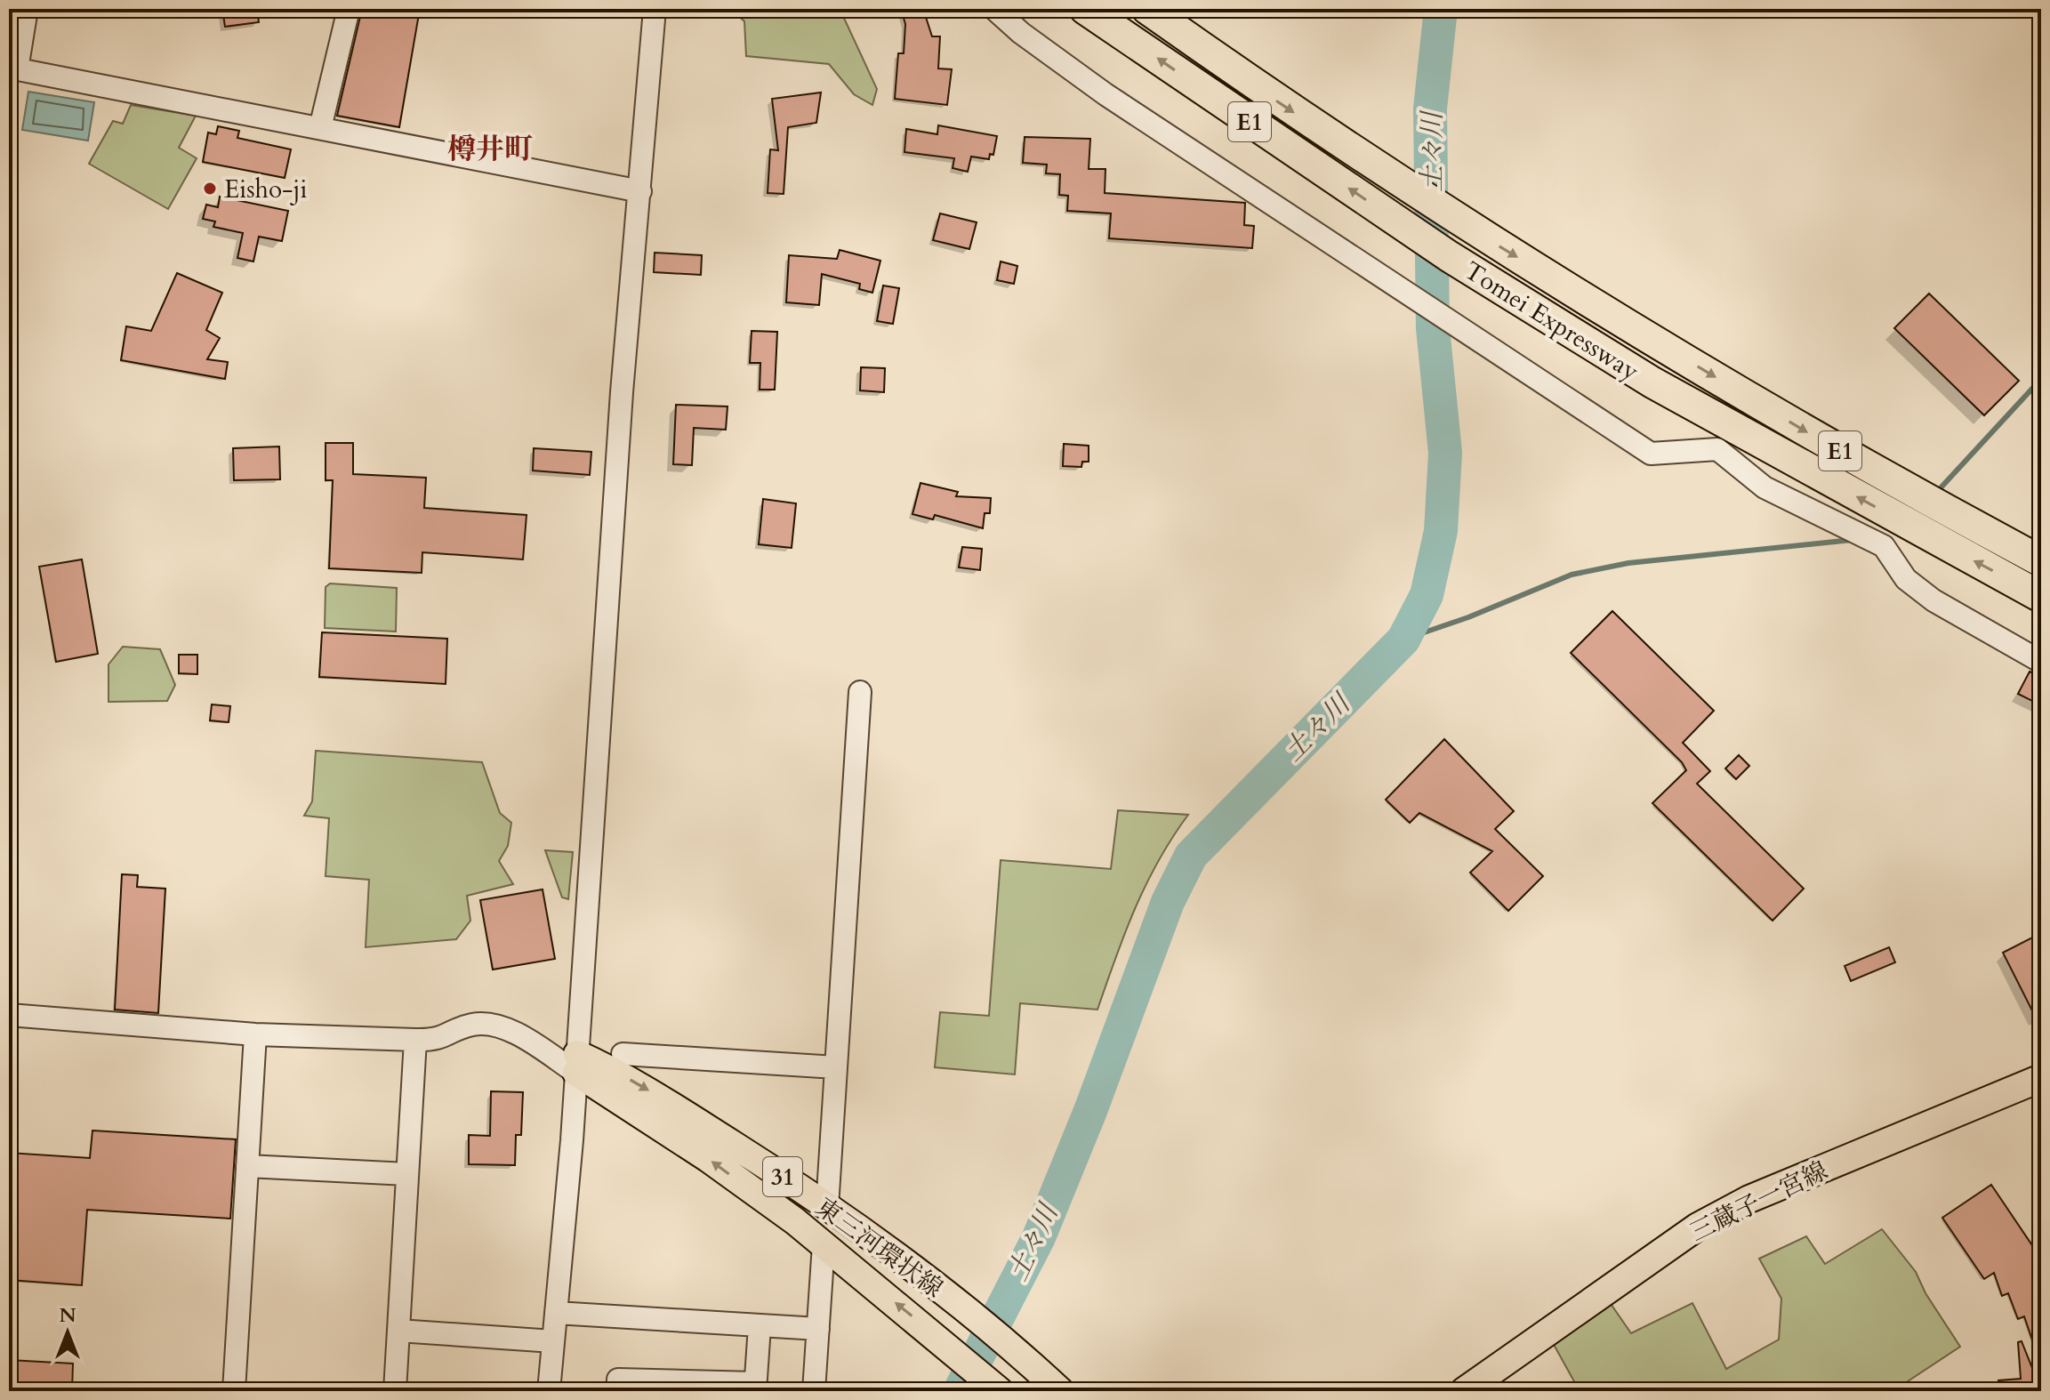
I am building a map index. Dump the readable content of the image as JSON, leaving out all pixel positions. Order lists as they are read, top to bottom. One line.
{"streets":{"highway":["E1","Tomei Expressway"],"main road":["31","三蔵子一宮線","東三河環状線"]},"districts":["樽井町"],"water":["土々川"],"places":["Eisho-ji"],"north":"top"}
